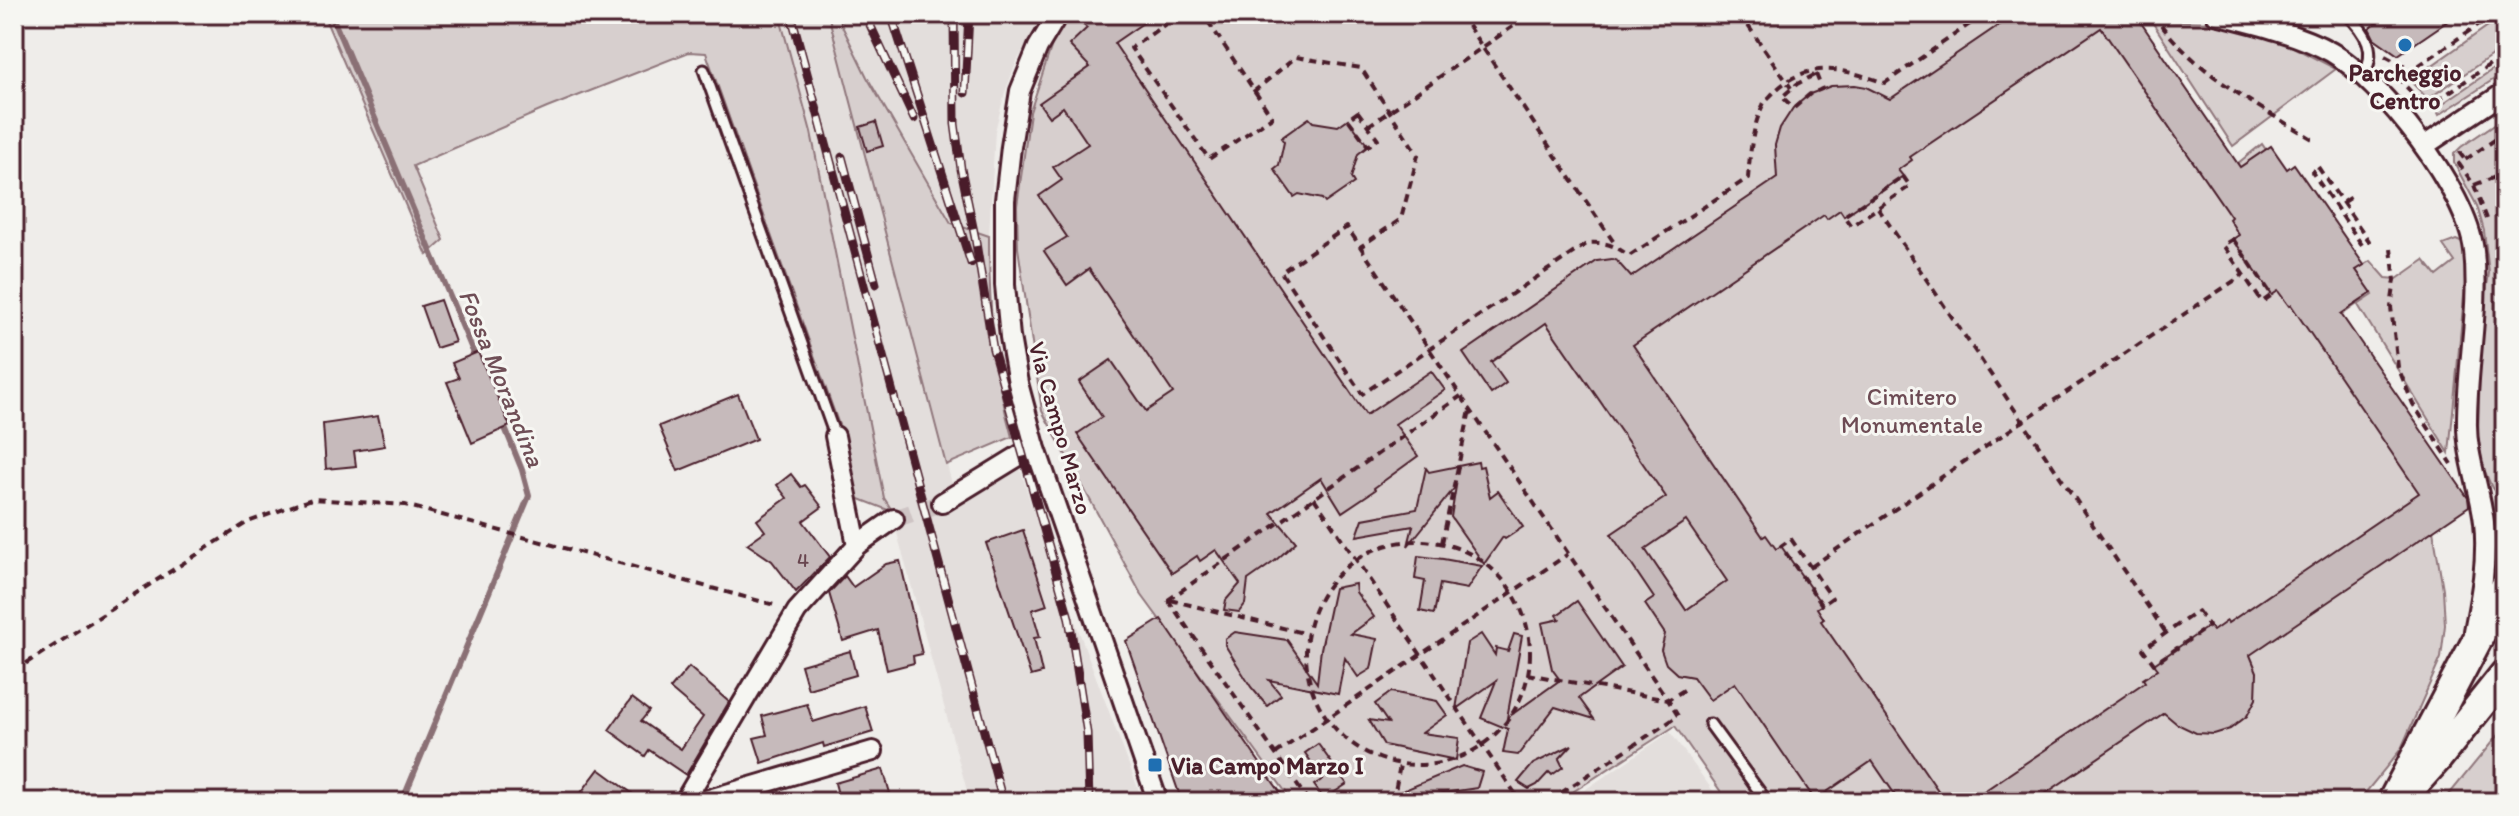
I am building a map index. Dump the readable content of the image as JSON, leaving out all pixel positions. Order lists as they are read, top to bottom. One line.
{"streets":{"street":["Via Campo Marzo"]},"water":["Fossa Morandina"],"parks":["Cimitero Monumentale"],"places":{"other":["Parcheggio Centro"],"transit":["Via Campo Marzo I"]},"house_numbers":["4"]}
